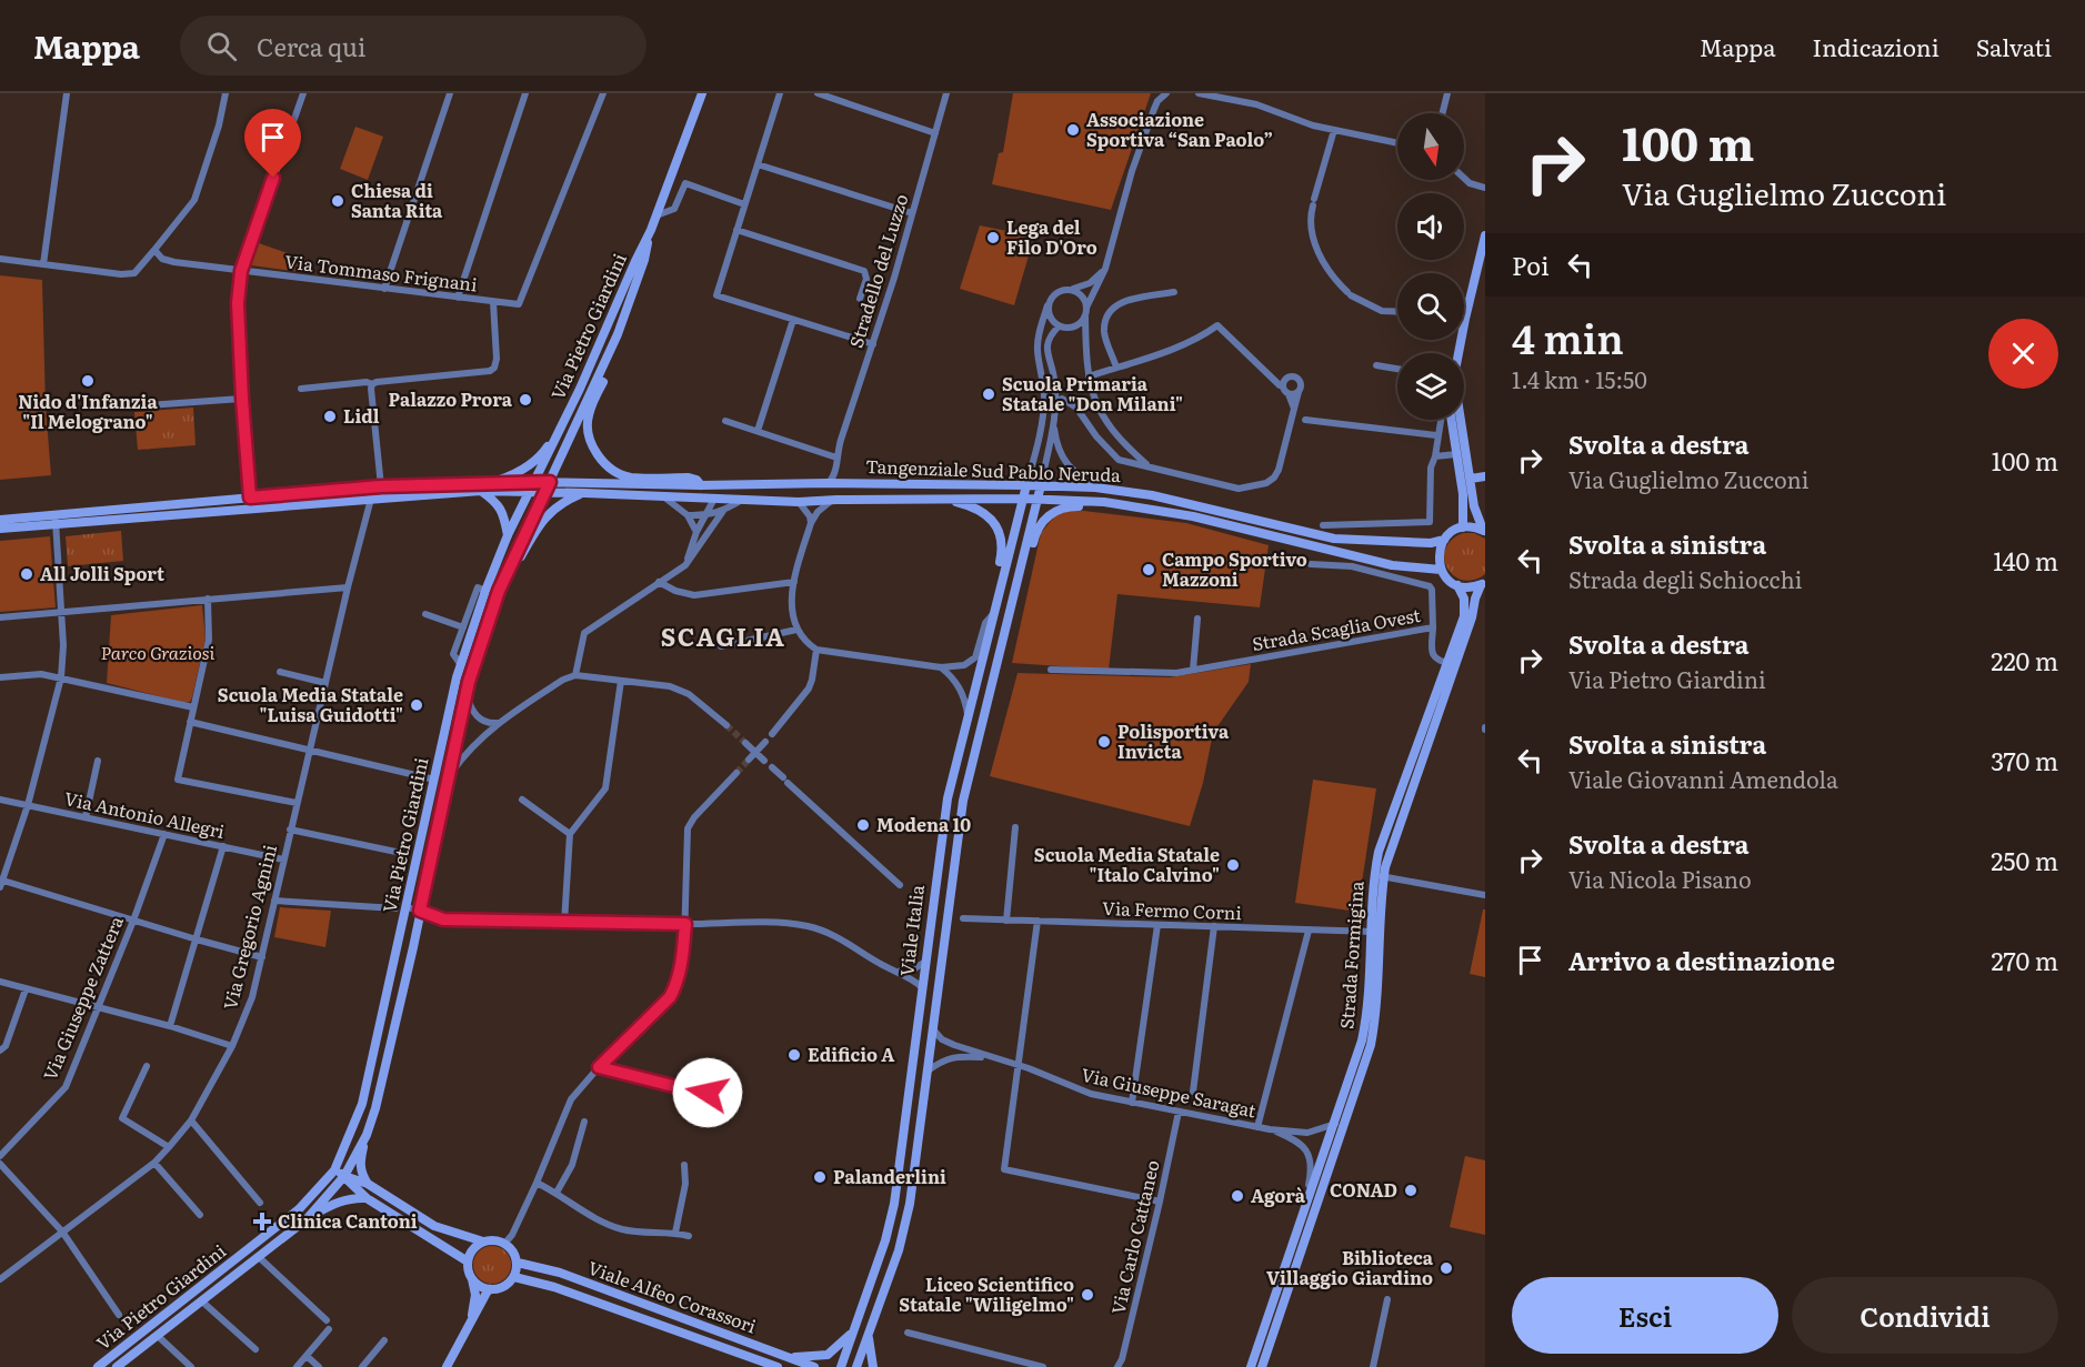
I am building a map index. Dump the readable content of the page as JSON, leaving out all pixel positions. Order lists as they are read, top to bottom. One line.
{"streets":{"main road":["Via Pietro Giardini","Tangenziale Sud Pablo Neruda","Viale Italia","Strada Formigina","Viale Alfeo Corassori"],"street":["Stradello del Luzzo","Via Tommaso Frignani","Strada Scaglia Ovest","Via Antonio Allegri","Via Fermo Corni","Via Gregorio Agnini","Via Giuseppe Zattera","Via Giuseppe Saragat","Via Carlo Cattaneo"]},"crossings":[["Stradello del Luzzo","Tangenziale Sud Pablo Neruda"],["Via Pietro Giardini","Tangenziale Sud Pablo Neruda"],["Tangenziale Sud Pablo Neruda","Viale Italia"],["Strada Scaglia Ovest","Strada Formigina"],["Via Antonio Allegri","Via Gregorio Agnini"],["Via Antonio Allegri","Via Giuseppe Zattera"],["Via Fermo Corni","Strada Formigina"],["Viale Italia","Via Giuseppe Saragat"],["Strada Formigina","Via Giuseppe Saragat"],["Via Giuseppe Saragat","Via Carlo Cattaneo"]],"districts":["SCAGLIA"],"parks":["Parco Graziosi"],"places":{"other":["Associazione Sportiva “San Paolo”","Chiesa di Santa Rita","Lega del Filo D'Oro","Nido d'Infanzia \"Il Melograno\"","Scuola Primaria Statale \"Don Milani\"","Palazzo Prora","Lidl","Campo Sportivo Mazzoni","All Jolli Sport","Scuola Media Statale \"Luisa Guidotti\"","Polisportiva Invicta","Modena 10","Scuola Media Statale \"Italo Calvino\"","Edificio A","Palanderlini","CONAD","Agorà","Biblioteca Villaggio Giardino","Liceo Scientifico Statale \"Wiligelmo\""],"health":["Clinica Cantoni"]},"north":"bottom","page":{"header":"Mappa","search":"Cerca qui","nav":["Mappa","Indicazioni","Salvati"],"turn":["100 m","Via Guglielmo Zucconi"],"then":"Poi","heading":["4 min","1.4 km · 15:50"],"list":[{"name":"Svolta a destra","note":"Via Guglielmo Zucconi","value":"100 m"},{"name":"Svolta a sinistra","note":"Strada degli Schiocchi","value":"140 m"},{"name":"Svolta a destra","note":"Via Pietro Giardini","value":"220 m"},{"name":"Svolta a sinistra","note":"Viale Giovanni Amendola","value":"370 m"},{"name":"Svolta a destra","note":"Via Nicola Pisano","value":"250 m"},{"name":"Arrivo a destinazione","value":"270 m"}],"buttons":["Esci","Condividi"]}}
